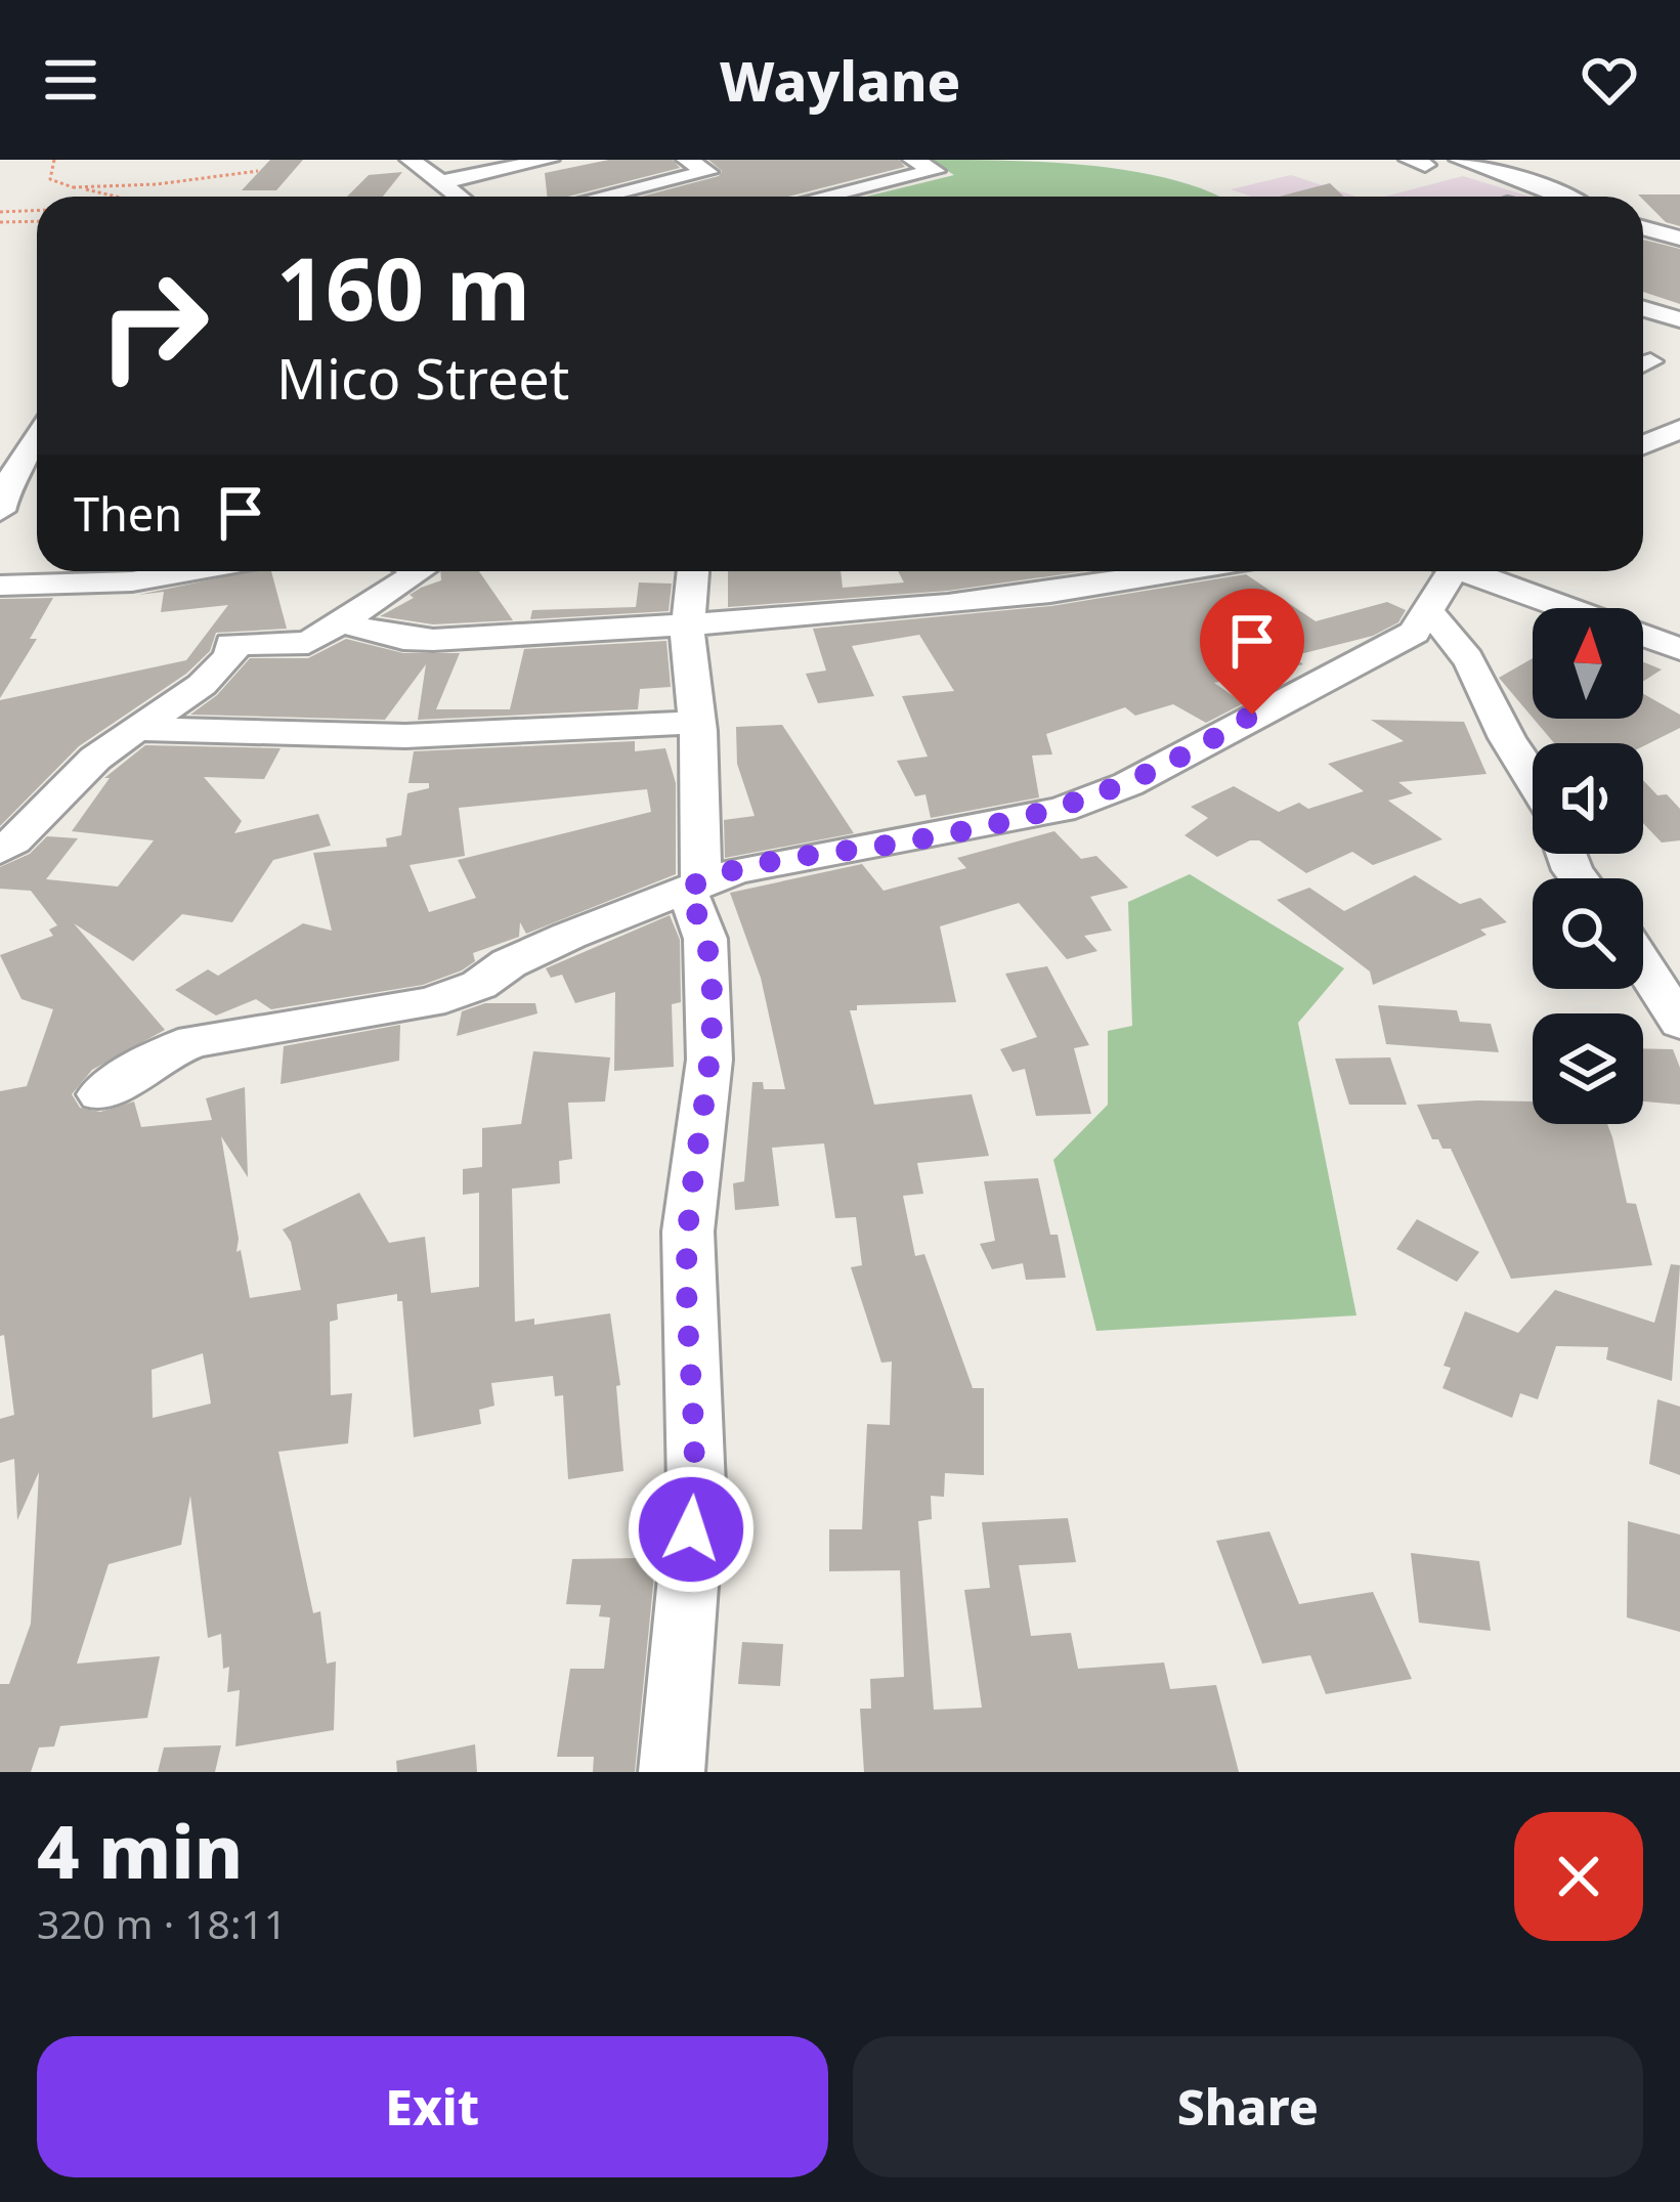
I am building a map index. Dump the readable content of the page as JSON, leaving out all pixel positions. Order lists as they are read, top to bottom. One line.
{"north":"top","page":{"header":"Waylane","turn":["160 m","Mico Street"],"then":"Then","heading":["4 min","320 m · 18:11"],"buttons":["Exit","Share"]}}
